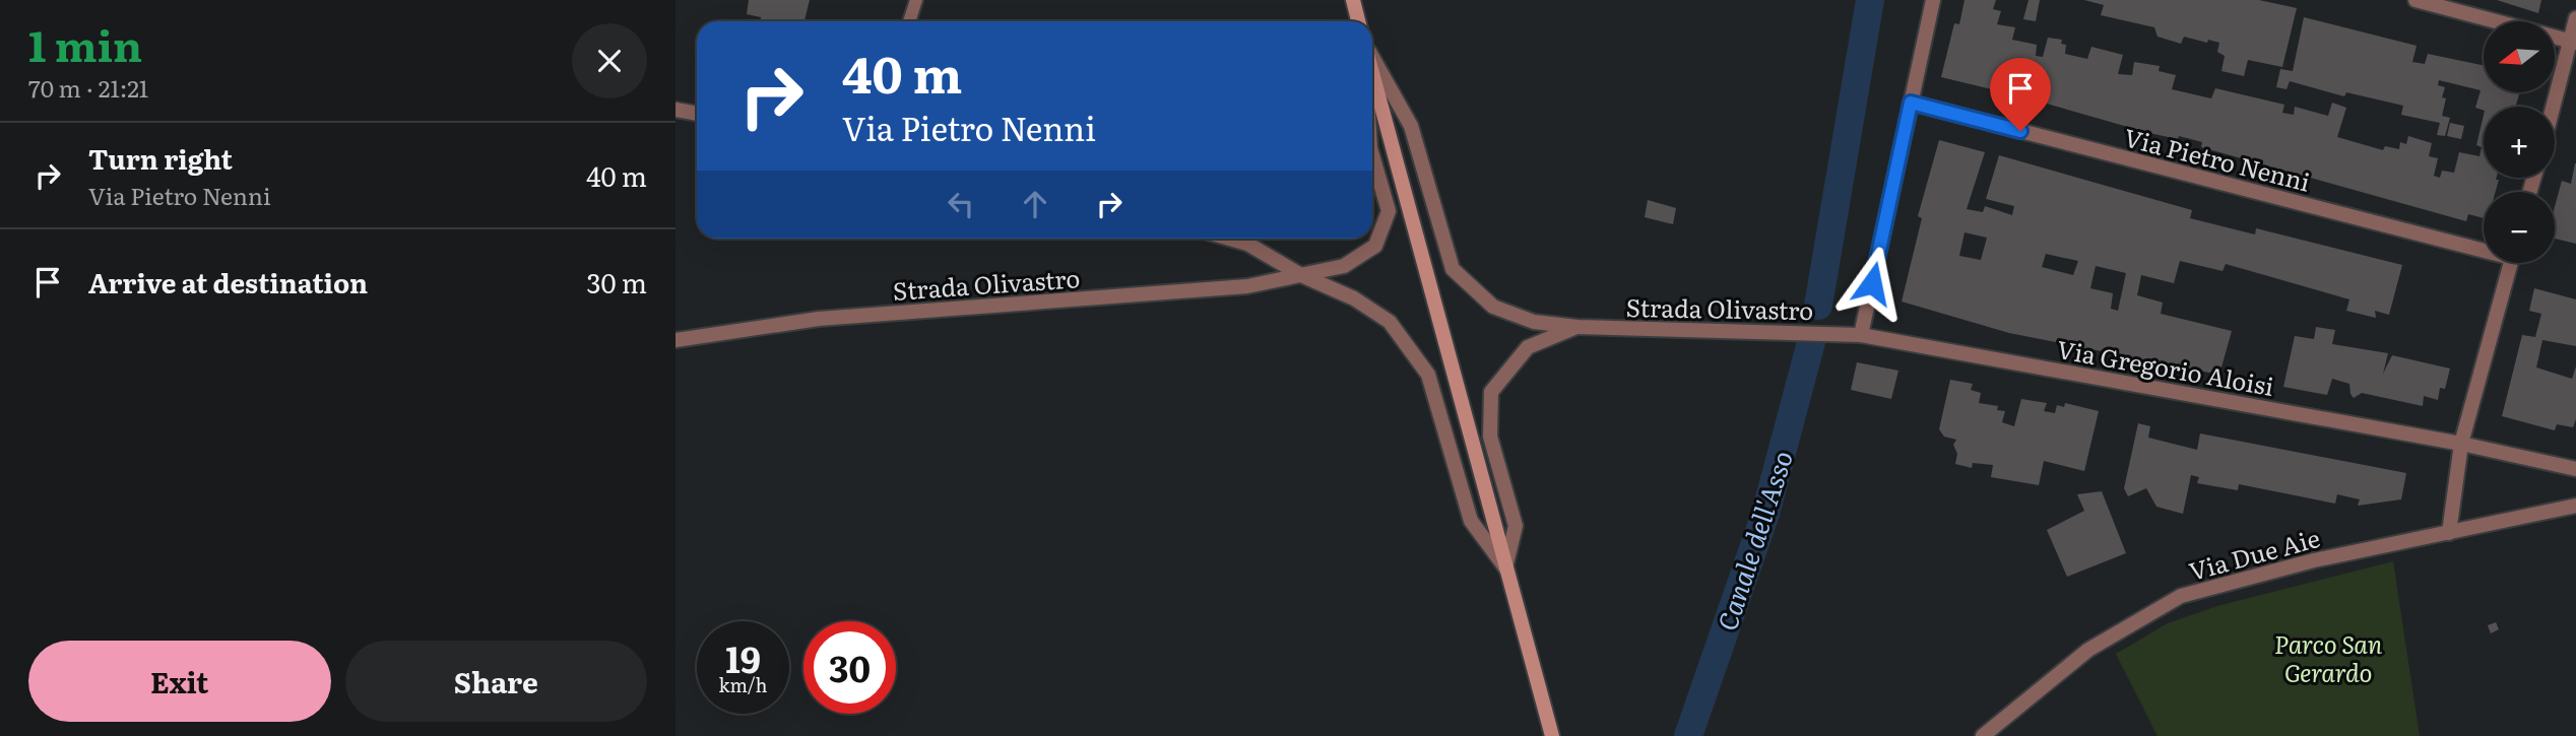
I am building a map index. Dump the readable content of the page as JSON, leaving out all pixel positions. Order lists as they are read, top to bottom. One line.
{"streets":{"street":["Via Pietro Nenni","Strada Olivastro","Via Gregorio Aloisi","Via Due Aie"]},"crossings":[["Strada Olivastro","Via Gregorio Aloisi"]],"water":["Canale dell'Asso"],"parks":["Parco San Gerardo"],"north":"left","page":{"heading":["1 min","70 m · 21:21"],"map_buttons":["+","−"],"turn":["40 m","Via Pietro Nenni"],"list":[{"name":"Turn right","note":"Via Pietro Nenni","value":"40 m"},{"name":"Arrive at destination","value":"30 m"}],"speed":"19 km/h","limit":"30","buttons":["Exit","Share"]}}
